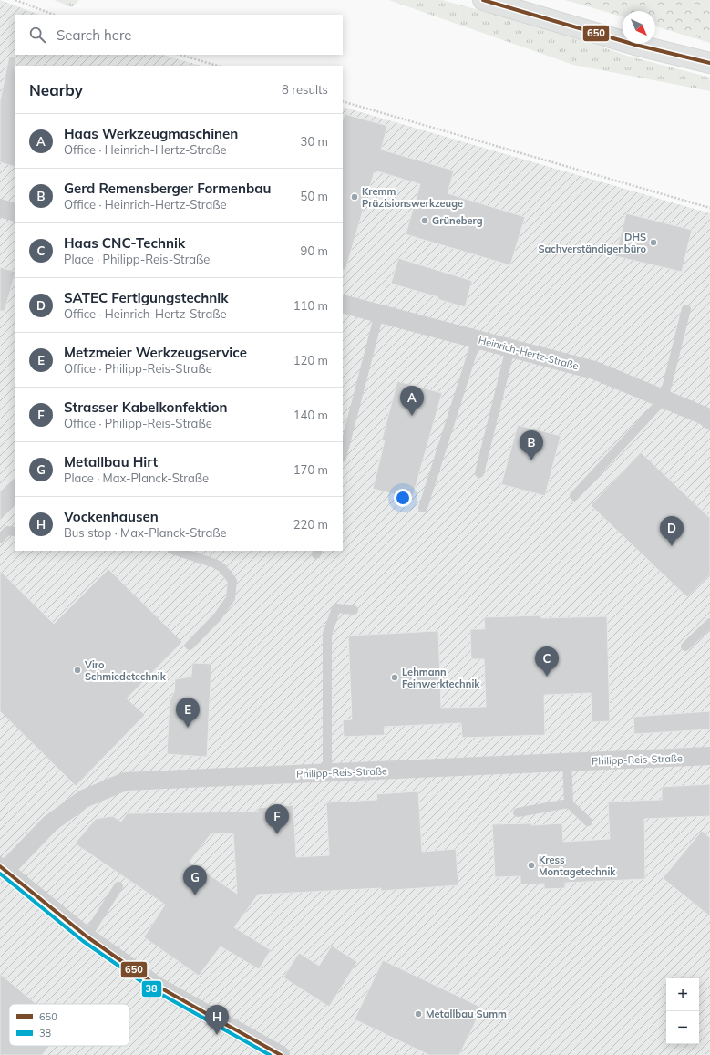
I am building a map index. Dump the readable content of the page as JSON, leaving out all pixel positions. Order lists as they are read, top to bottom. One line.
{"streets":{"street":["Heinrich-Hertz-Straße","Philipp-Reis-Straße"]},"places":["Kremm Präzisionswerkzeuge","Grüneberg","DHS Sachverständigenbüro","Viro Schmiedetechnik","Lehmann Feinwerktechnik","Kress Montagetechnik","Metallbau Summ"],"lines":["transit line 650","transit line 38"],"legend":["650","38"],"north":"bottom right","page":{"search":"Search here","heading":["Nearby","8 results"],"list":[{"mark":"A","name":"Haas Werkzeugmaschinen","note":"Office · Heinrich-Hertz-Straße","value":"30 m"},{"mark":"B","name":"Gerd Remensberger Formenbau","note":"Office · Heinrich-Hertz-Straße","value":"50 m"},{"mark":"C","name":"Haas CNC-Technik","note":"Place · Philipp-Reis-Straße","value":"90 m"},{"mark":"D","name":"SATEC Fertigungstechnik","note":"Office · Heinrich-Hertz-Straße","value":"110 m"},{"mark":"E","name":"Metzmeier Werkzeugservice","note":"Office · Philipp-Reis-Straße","value":"120 m"},{"mark":"F","name":"Strasser Kabelkonfektion","note":"Office · Philipp-Reis-Straße","value":"140 m"},{"mark":"G","name":"Metallbau Hirt","note":"Place · Max-Planck-Straße","value":"170 m"},{"mark":"H","name":"Vockenhausen","note":"Bus stop · Max-Planck-Straße","value":"220 m"}],"pins":["A","B","D","C","E","F","G","H"],"map_buttons":["+","−"]}}
